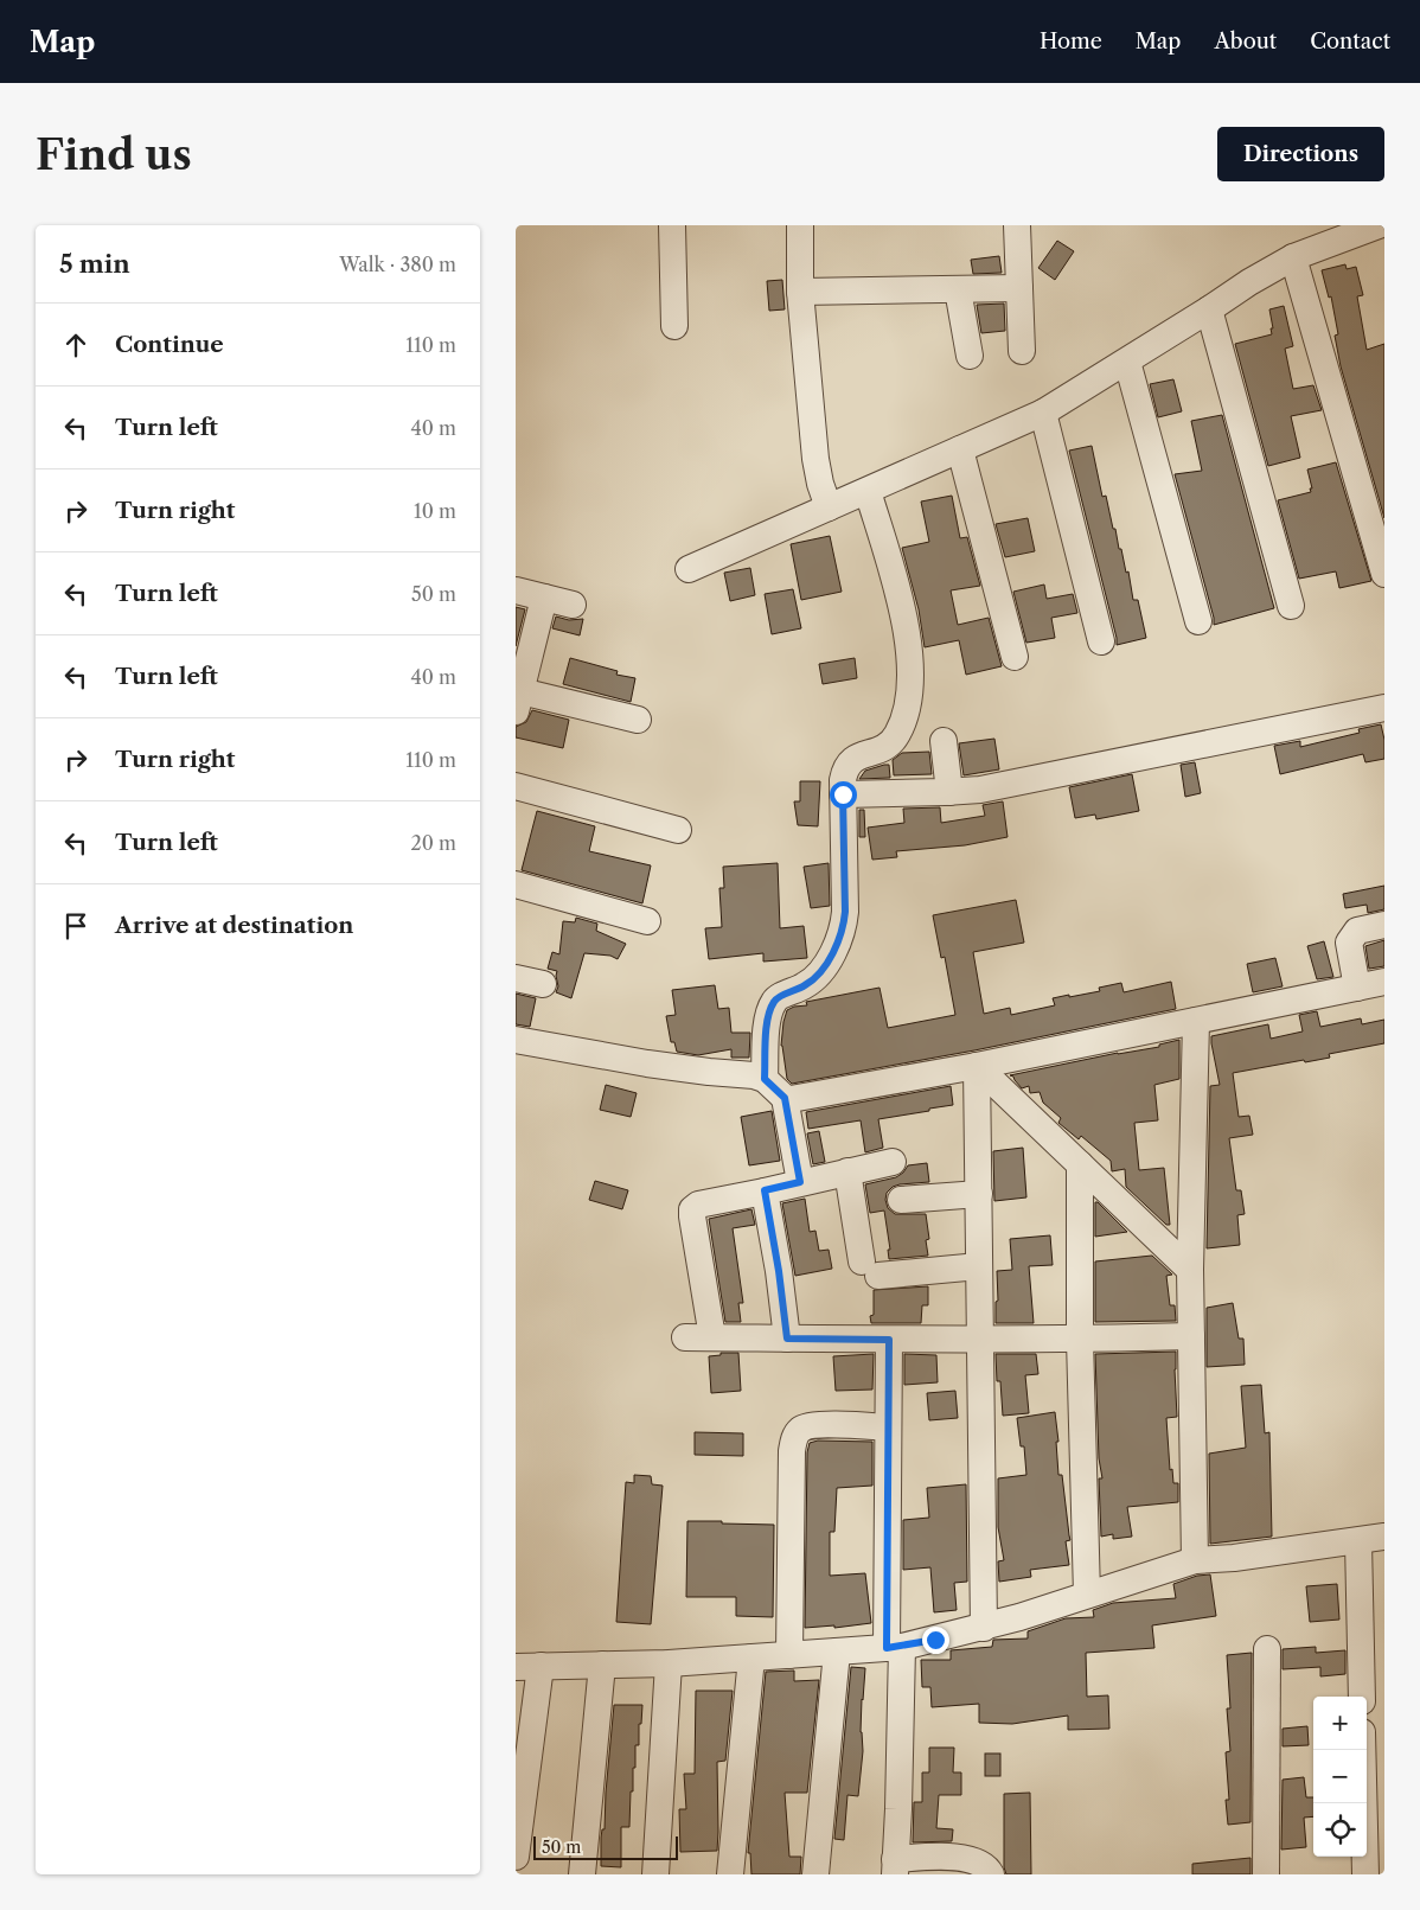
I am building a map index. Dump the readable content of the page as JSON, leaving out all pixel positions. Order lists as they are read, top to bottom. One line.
{"scale_bar":"50 m","page":{"header":"Map","nav":["Home","Map","About","Contact"],"buttons":"Directions","title":"Find us","heading":["5 min","Walk · 380 m"],"list":[["Continue","110 m"],["Turn left","40 m"],["Turn right","10 m"],["Turn left","50 m"],["Turn left","40 m"],["Turn right","110 m"],["Turn left","20 m"],"Arrive at destination"],"map_buttons":["+","−"],"scale":"50 m"}}
